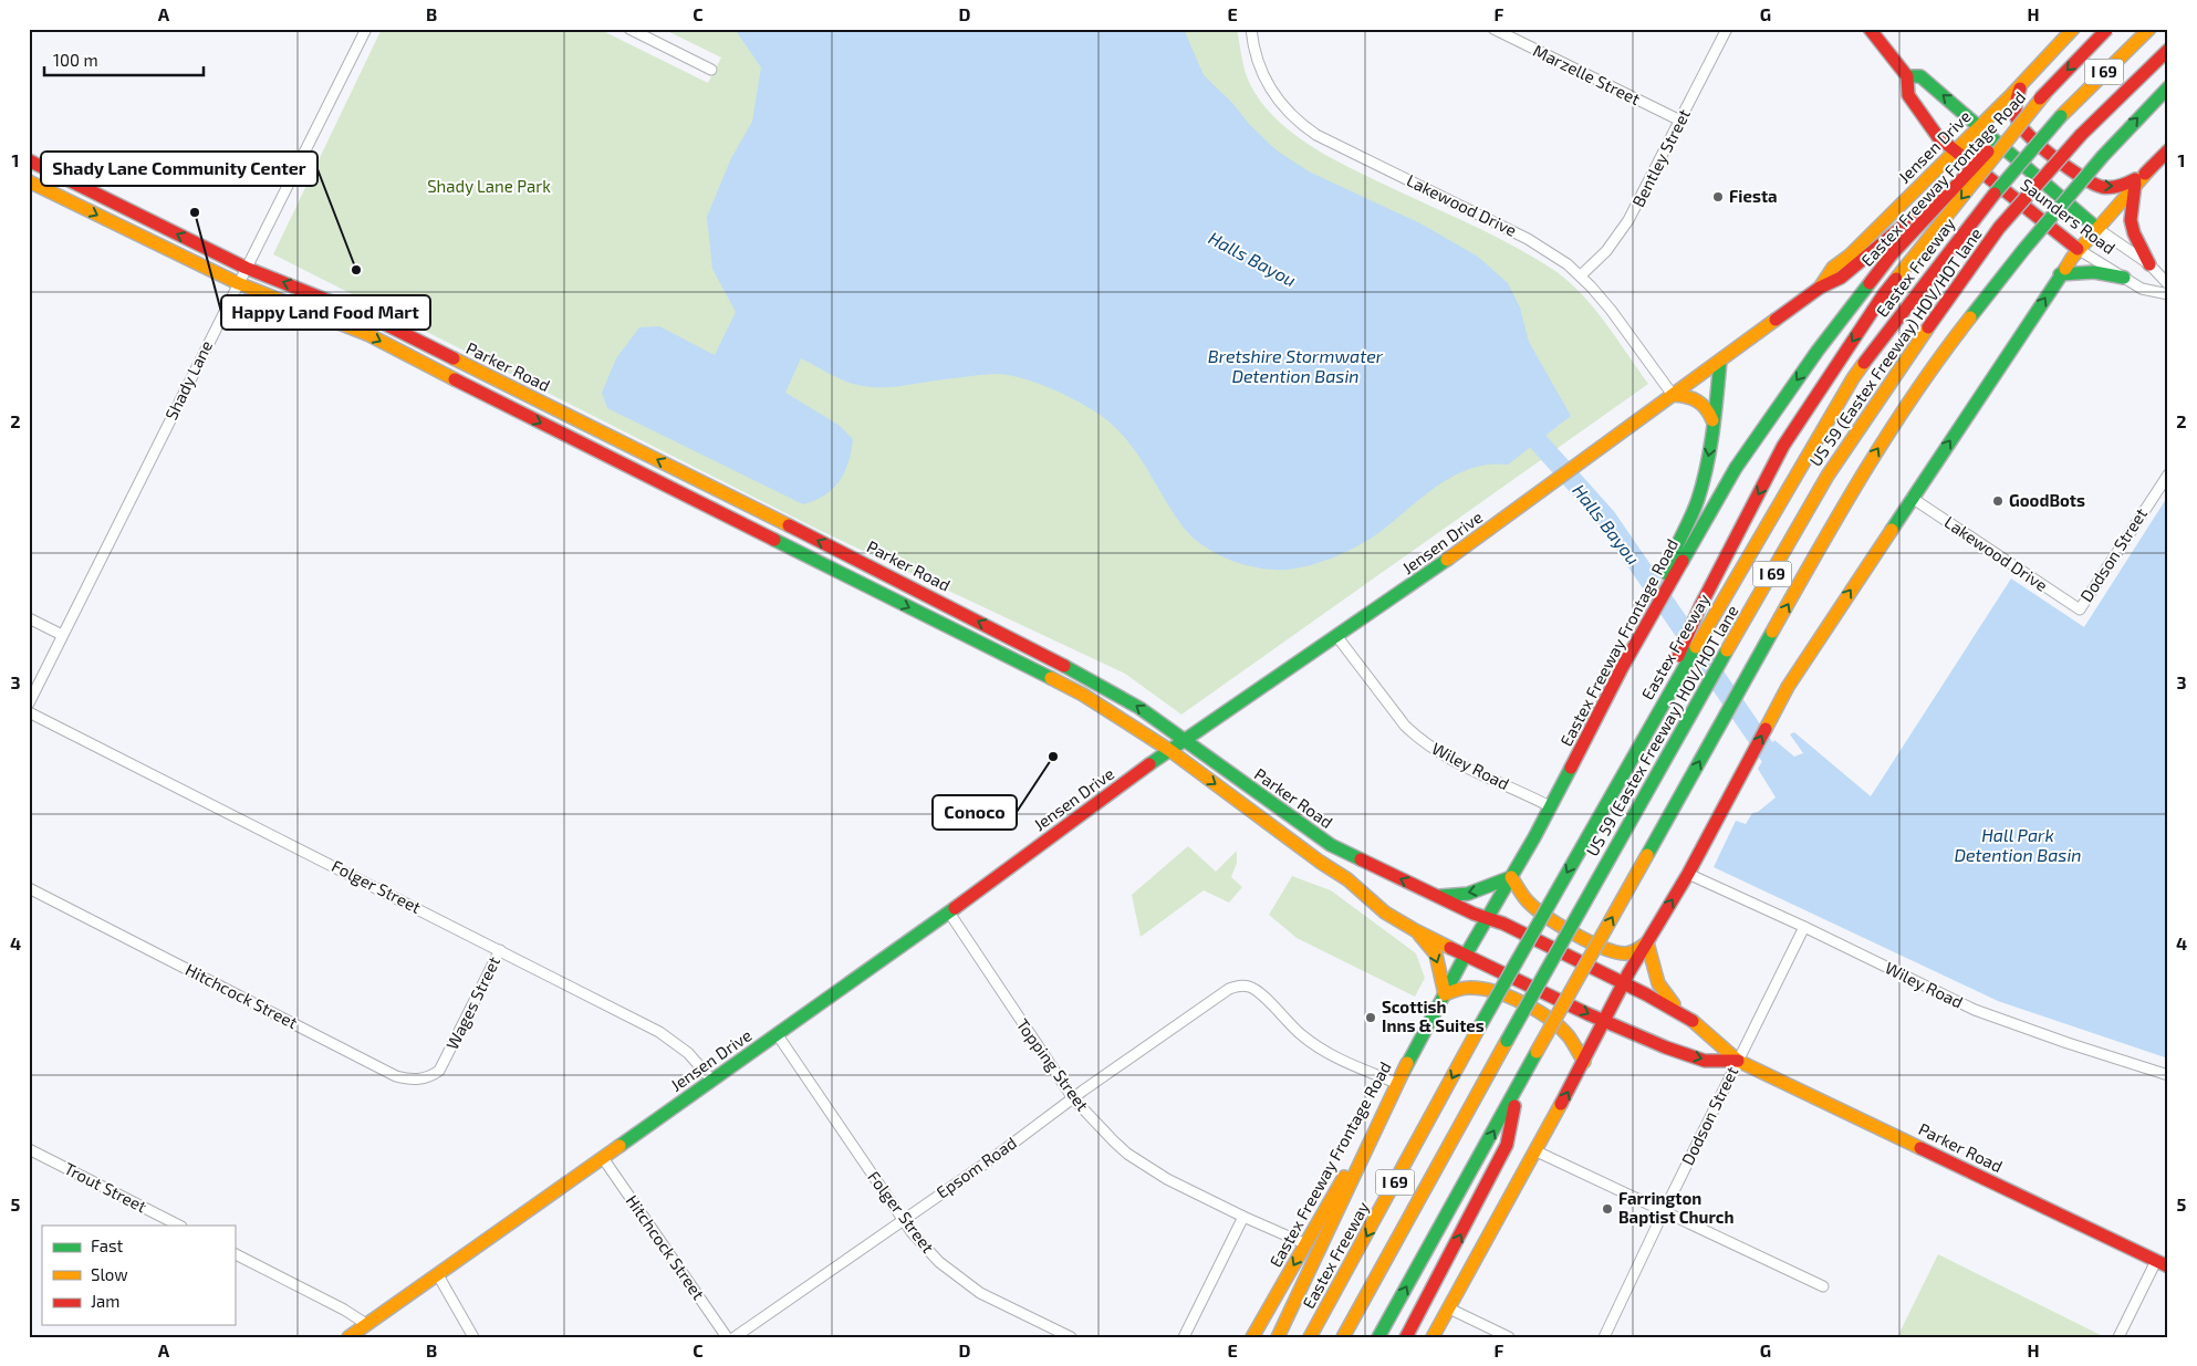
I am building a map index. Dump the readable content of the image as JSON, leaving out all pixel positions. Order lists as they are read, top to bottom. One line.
{"streets":{"main road":["I 69","Jensen Drive","Eastex Freeway Frontage Road","Saunders Road","Eastex Freeway","US 59 (Eastex Freeway) HOV/HOT lane","Parker Road"],"street":["Marzelle Street","Bentley Street","Lakewood Drive","Shady Lane","Dodson Street","Wiley Road","Folger Street","Hitchcock Street","Wages Street","Topping Street","Epsom Road","Trout Street"]},"crossings":[["Marzelle Street","Bentley Street"],["Jensen Drive","Lakewood Drive"],["Jensen Drive","Saunders Road"],["Jensen Drive","Parker Road"],["Jensen Drive","Wiley Road"],["Jensen Drive","Folger Street"],["Jensen Drive","Hitchcock Street"],["Jensen Drive","Topping Street"],["Bentley Street","Lakewood Drive"],["Eastex Freeway Frontage Road","Parker Road"],["Eastex Freeway Frontage Road","Wiley Road"],["Eastex Freeway Frontage Road","Topping Street"],["Eastex Freeway Frontage Road","Epsom Road"],["Lakewood Drive","Dodson Street"],["Parker Road","Shady Lane"],["Parker Road","Dodson Street"],["Dodson Street","Wiley Road"],["Folger Street","Wages Street"],["Folger Street","Epsom Road"],["Hitchcock Street","Wages Street"],["Topping Street","Epsom Road"]],"water":["Halls Bayou","Bretshire Stormwater Detention Basin","Hall Park Detention Basin"],"parks":["Shady Lane Park"],"places":["Fiesta","Happy Land Food Mart","Shady Lane Community Center","GoodBots","Conoco","Scottish Inns & Suites","Farrington Baptist Church"],"legend":["Fast","Slow","Jam"],"scale_bar":"100 m","grid":{"columns":["A","B","C","D","E","F","G","H"],"rows":["1","2","3","4","5"]}}
